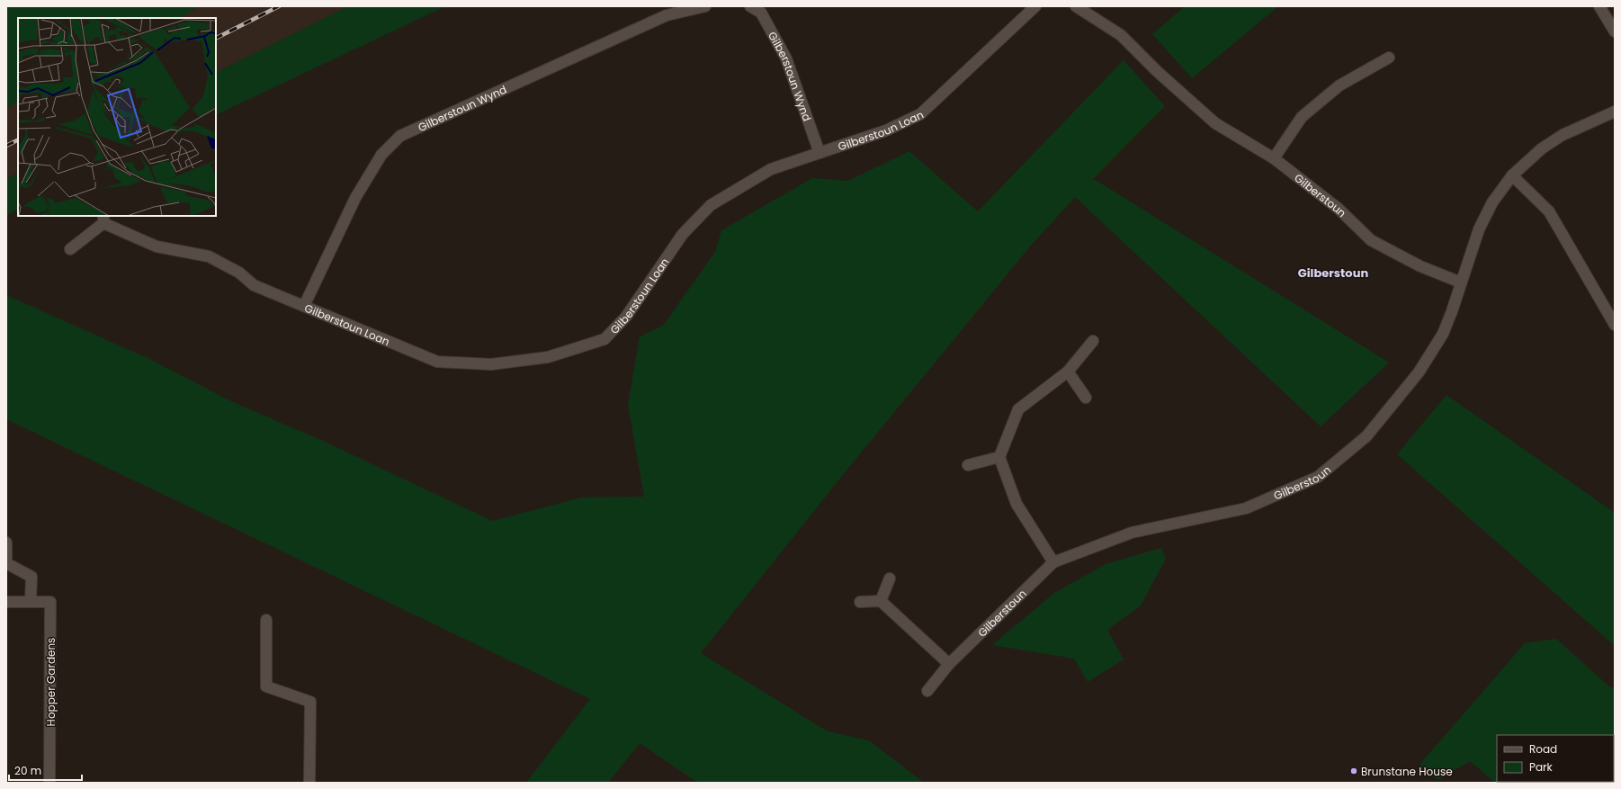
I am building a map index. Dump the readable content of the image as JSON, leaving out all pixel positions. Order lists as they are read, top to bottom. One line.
{"streets":{"street":["Gilberstoun Wynd","Gilberstoun Loan","Gilberstoun","Hopper Gardens"]},"crossings":[["Gilberstoun Wynd","Gilberstoun Loan"]],"districts":["Gilberstoun"],"places":["Brunstane House"],"legend":["Road","Park"],"scale_bar":"20 m"}
